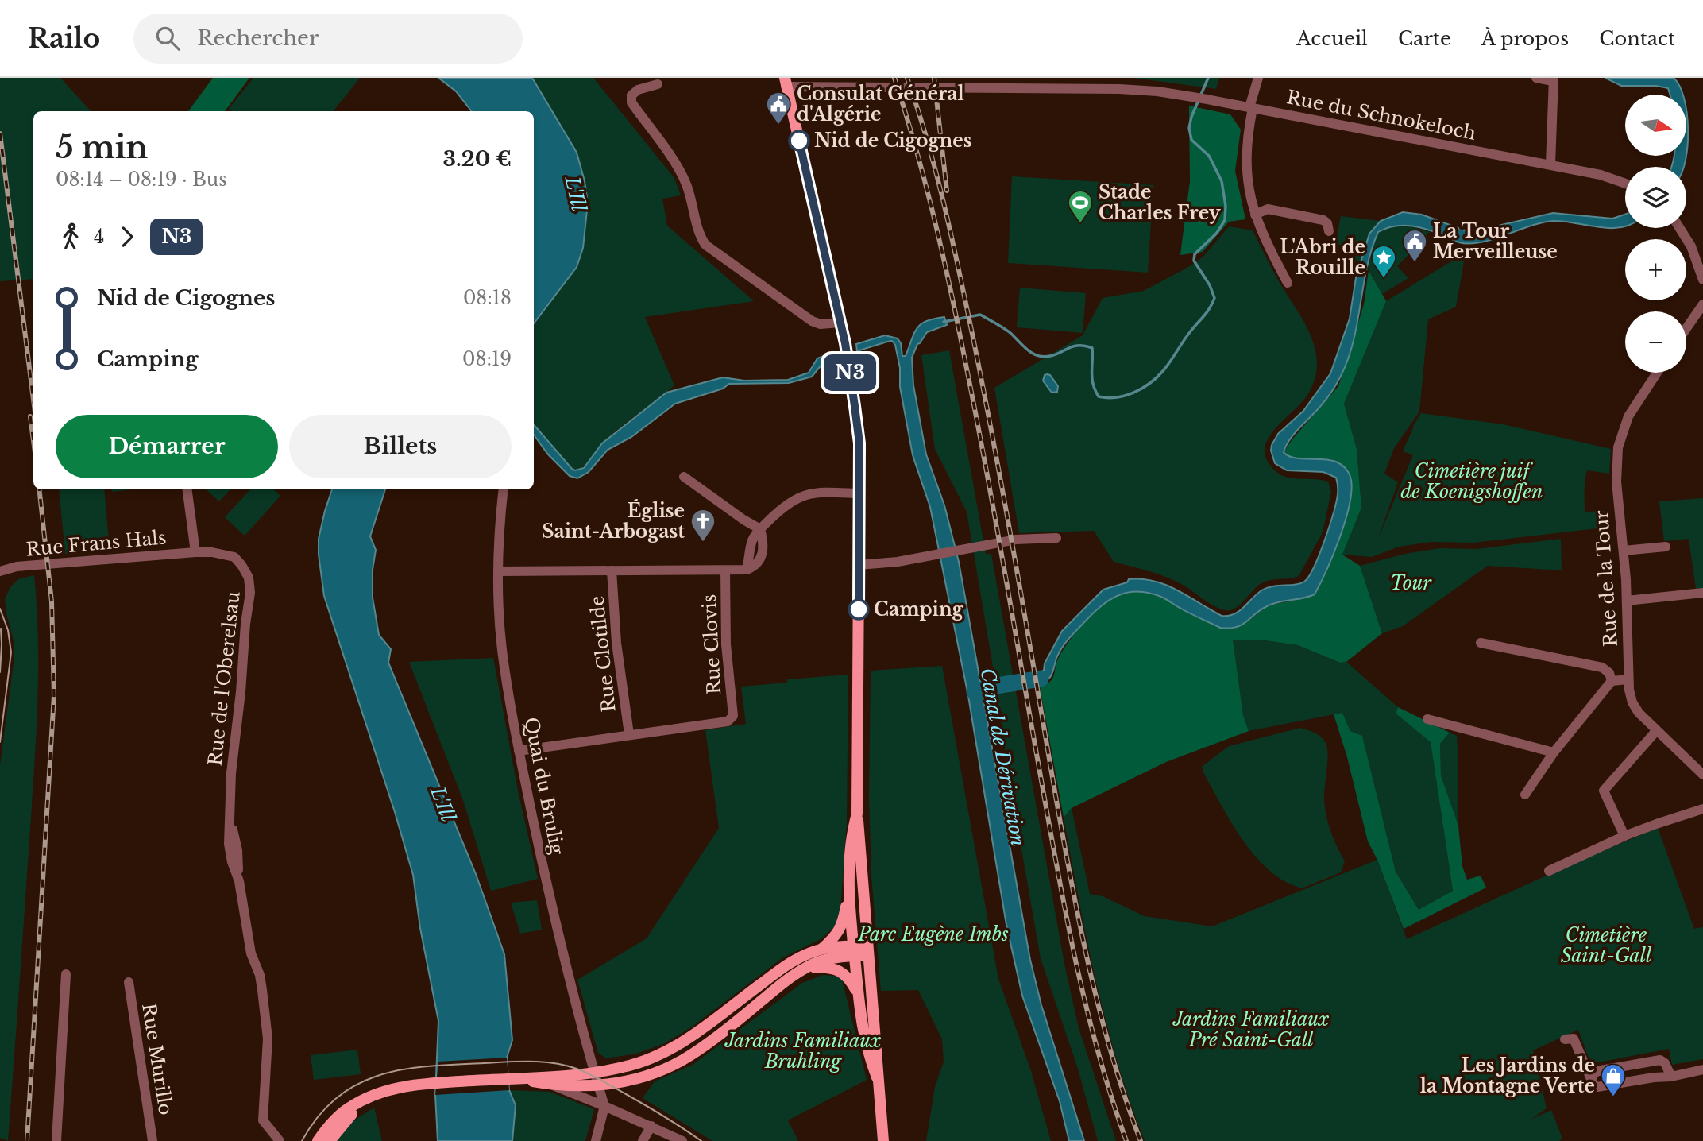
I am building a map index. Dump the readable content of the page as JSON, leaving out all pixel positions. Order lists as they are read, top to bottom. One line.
{"streets":{"street":["Rue du Schnokeloch","Rue Frans Hals","Rue de la Tour","Rue Clovis","Rue Clotilde","Rue de l'Oberelsau","Quai du Brulig","Rue Murillo"]},"crossings":[["Rue Frans Hals","Rue de l'Oberelsau"],["Rue Clovis","Rue Clotilde"]],"water":["L'Ill","Canal de Dérivation"],"parks":["Cimetière juif de Koenigshoffen","Tour","Parc Eugène Imbs","Cimetière Saint-Gall","Jardins Familiaux Pré Saint-Gall","Jardins Familiaux Bruhling"],"places":{"public building":["Consulat Général d'Algérie","La Tour Merveilleuse"],"other":["Nid de Cigognes","Camping"],"sports":["Stade Charles Frey"],"place":["L'Abri de Rouille"],"church":["Église Saint-Arbogast"],"shop":["Les Jardins de la Montagne Verte"]},"lines":["bus line N3"],"north":"right","page":{"header":"Railo","search":"Rechercher","nav":["Accueil","Carte","À propos","Contact"],"on_map":"N3","map_buttons":["+","−"],"heading":["5 min","08:14 – 08:19 · Bus","3.20 €"],"legs":["4","N3"],"list":[{"name":"Nid de Cigognes","value":"08:18"},{"name":"Camping","value":"08:19"}],"buttons":["Démarrer","Billets"]}}
